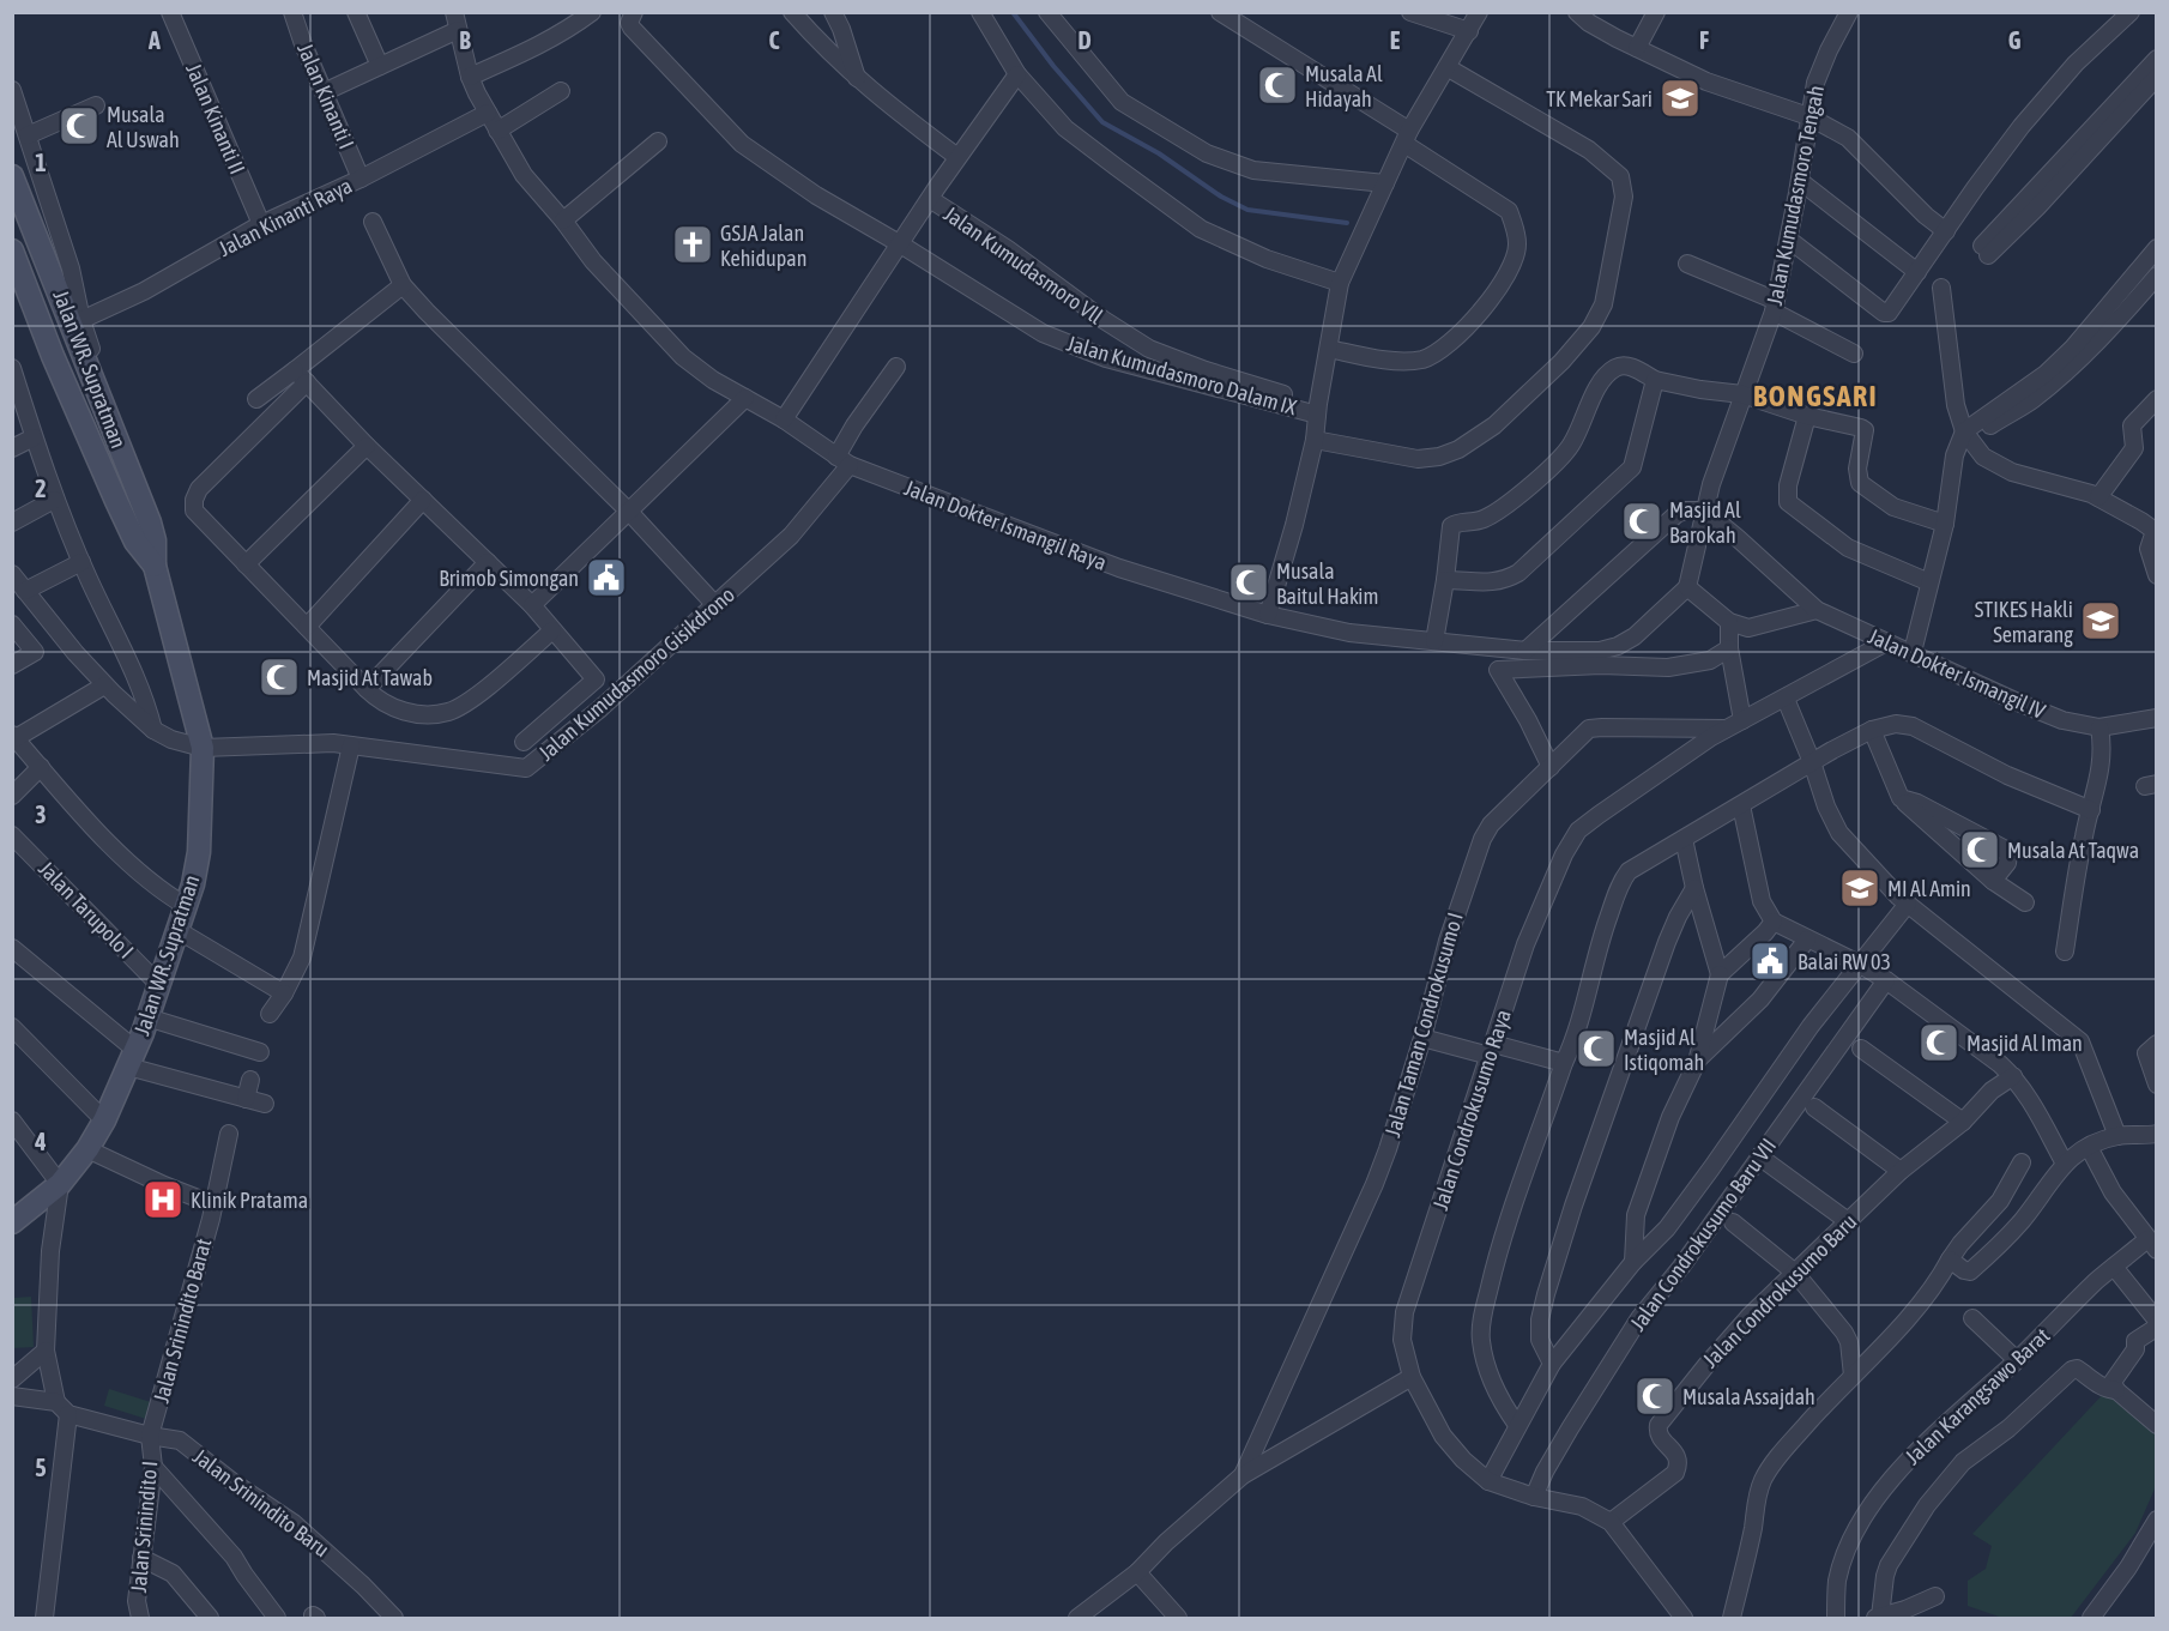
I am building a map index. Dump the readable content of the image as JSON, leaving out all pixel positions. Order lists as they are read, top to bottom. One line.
{"streets":{"main road":["Jalan WR. Supratman"],"street":["Jalan Kinanti I","Jalan Kinanti II","Jalan Kumudasmoro Tengah","Jalan Kinanti Raya","Jalan Kumudasmoro Vll","Jalan Kumudasmoro Dalam IX","Jalan Dokter Ismangil Raya","Jalan Kumudasmoro Gisikdrono","Jalan Dokter Ismangil IV","Jalan Tarupolo I","Jalan Taman Condrokusumo I","Jalan Condrokusumo Raya","Jalan Condrokusumo Baru VII","Jalan Condrokusumo Baru","Jalan Srinindito Barat","Jalan Karangsawo Barat","Jalan Srinindito Baru","Jalan Srinindito I"]},"crossings":[["Jalan Kinanti I","Jalan Kinanti Raya"],["Jalan Kinanti II","Jalan Kinanti Raya"],["Jalan Kumudasmoro Tengah","Jalan Dokter Ismangil Raya"],["Jalan Kumudasmoro Tengah","Jalan Dokter Ismangil IV"],["Jalan Kinanti Raya","Jalan Dokter Ismangil Raya"],["Jalan Kumudasmoro Vll","Jalan Kumudasmoro Dalam IX"],["Jalan WR. Supratman","Jalan Kumudasmoro Gisikdrono"],["Jalan WR. Supratman","Jalan Tarupolo I"],["Jalan Dokter Ismangil Raya","Jalan Kumudasmoro Gisikdrono"],["Jalan Dokter Ismangil IV","Jalan Condrokusumo Raya"],["Jalan Taman Condrokusumo I","Jalan Condrokusumo Raya"],["Jalan Condrokusumo Raya","Jalan Condrokusumo Baru VII"],["Jalan Condrokusumo Raya","Jalan Condrokusumo Baru"],["Jalan Srinindito Barat","Jalan Srinindito Baru"],["Jalan Srinindito Barat","Jalan Srinindito I"],["Jalan Srinindito Baru","Jalan Srinindito I"]],"districts":["BONGSARI"],"places":{"mosque":["Musala Al Hidayah","Musala Al Uswah","Masjid Al Barokah","Musala Baitul Hakim","Masjid At Tawab","Musala At Taqwa","Masjid Al Iman","Masjid Al Istiqomah","Musala Assajdah"],"school or university":["TK Mekar Sari","STIKES Hakli Semarang","MI Al Amin"],"church":["GSJA Jalan Kehidupan"],"public building":["Brimob Simongan","Balai RW 03"],"hospital":["Klinik Pratama"]},"grid":{"columns":["A","B","C","D","E","F","G"],"rows":["1","2","3","4","5"]}}
